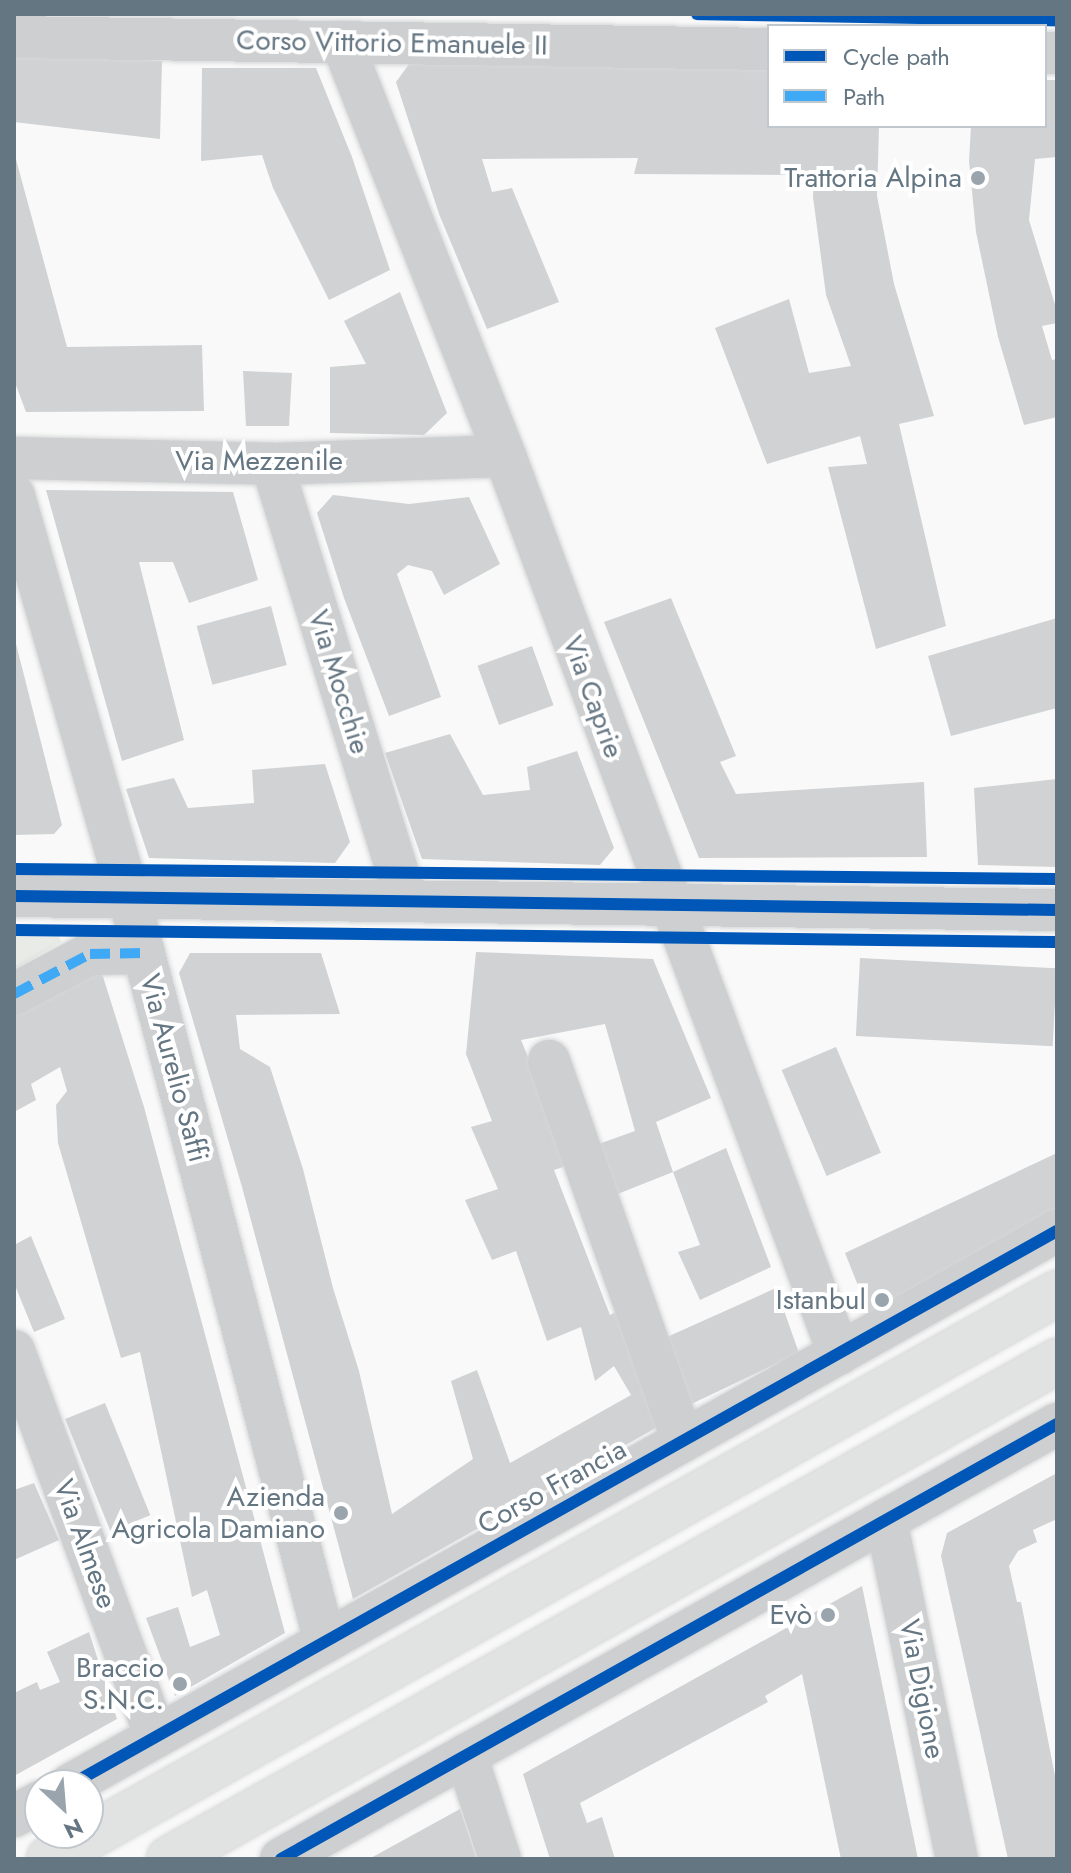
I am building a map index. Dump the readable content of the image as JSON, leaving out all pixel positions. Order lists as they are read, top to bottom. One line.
{"streets":{"street":["Corso Vittorio Emanuele II","Via Mezzenile","Via Mocchie","Via Caprie","Via Aurelio Saffi","Corso Francia","Via Almese","Via Digione"]},"crossings":[["Corso Vittorio Emanuele II","Via Caprie"],["Via Mezzenile","Via Mocchie"],["Via Mezzenile","Via Caprie"],["Via Caprie","Corso Francia"],["Via Aurelio Saffi","Corso Francia"],["Corso Francia","Via Almese"]],"places":["Trattoria Alpina","Istanbul","Azienda Agricola Damiano","Evò","Braccio S.N.C."],"legend":["Cycle path","Path"],"north":"bottom right"}
